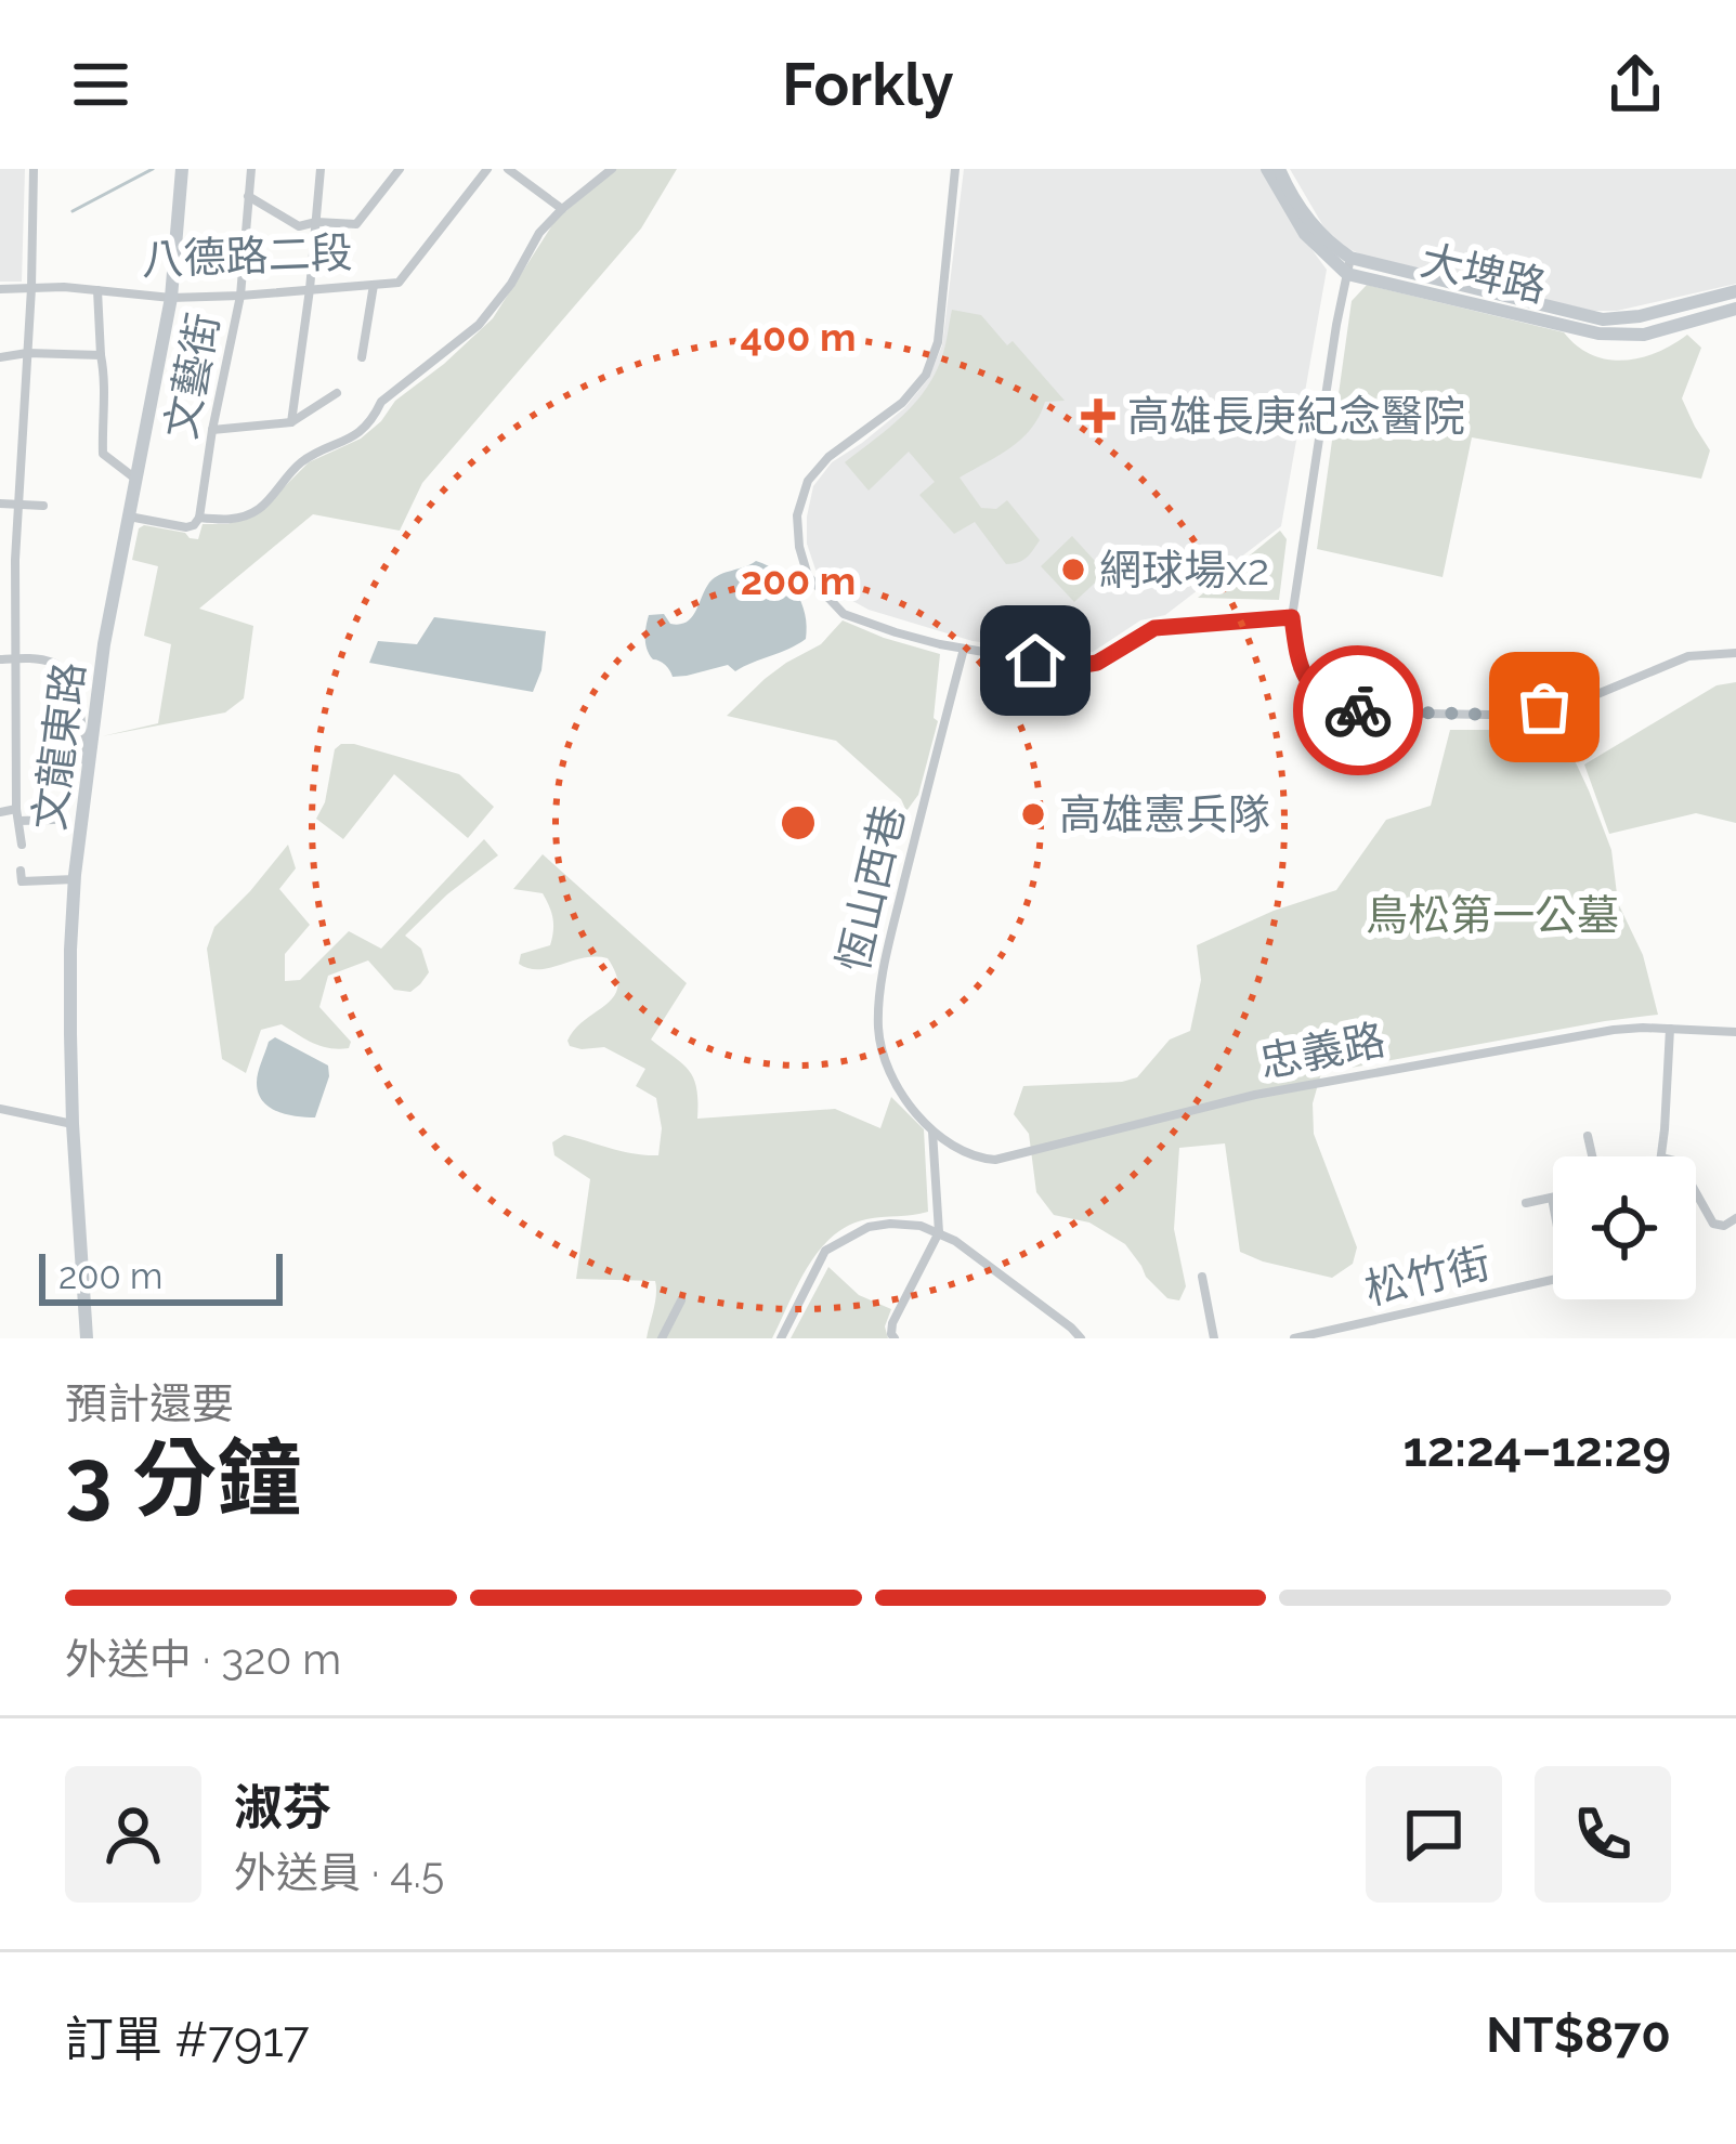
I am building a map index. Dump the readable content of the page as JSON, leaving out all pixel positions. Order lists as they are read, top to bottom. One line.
{"streets":{"street":["八德路二段","大埤路","文藝街","文龍東路","恆山西巷","忠義路","松竹街"]},"crossings":[["八德路二段","文藝街"],["八德路二段","文龍東路"],["恆山西巷","忠義路"]],"parks":["鳥松第一公墓"],"places":{"health":["高雄長庚紀念醫院"],"other":["網球場x2","高雄憲兵隊"]},"scale_bar":"200 m","page":{"header":"Forkly","scale":"200 m","heading":["3 分鐘","預計還要","12:24–12:29"],"panel":["淑芬","外送員 · 4.5","訂單 #7917","NT$870"],"bar":"外送中 · 320 m"},"rings":["400 m","200 m"]}
